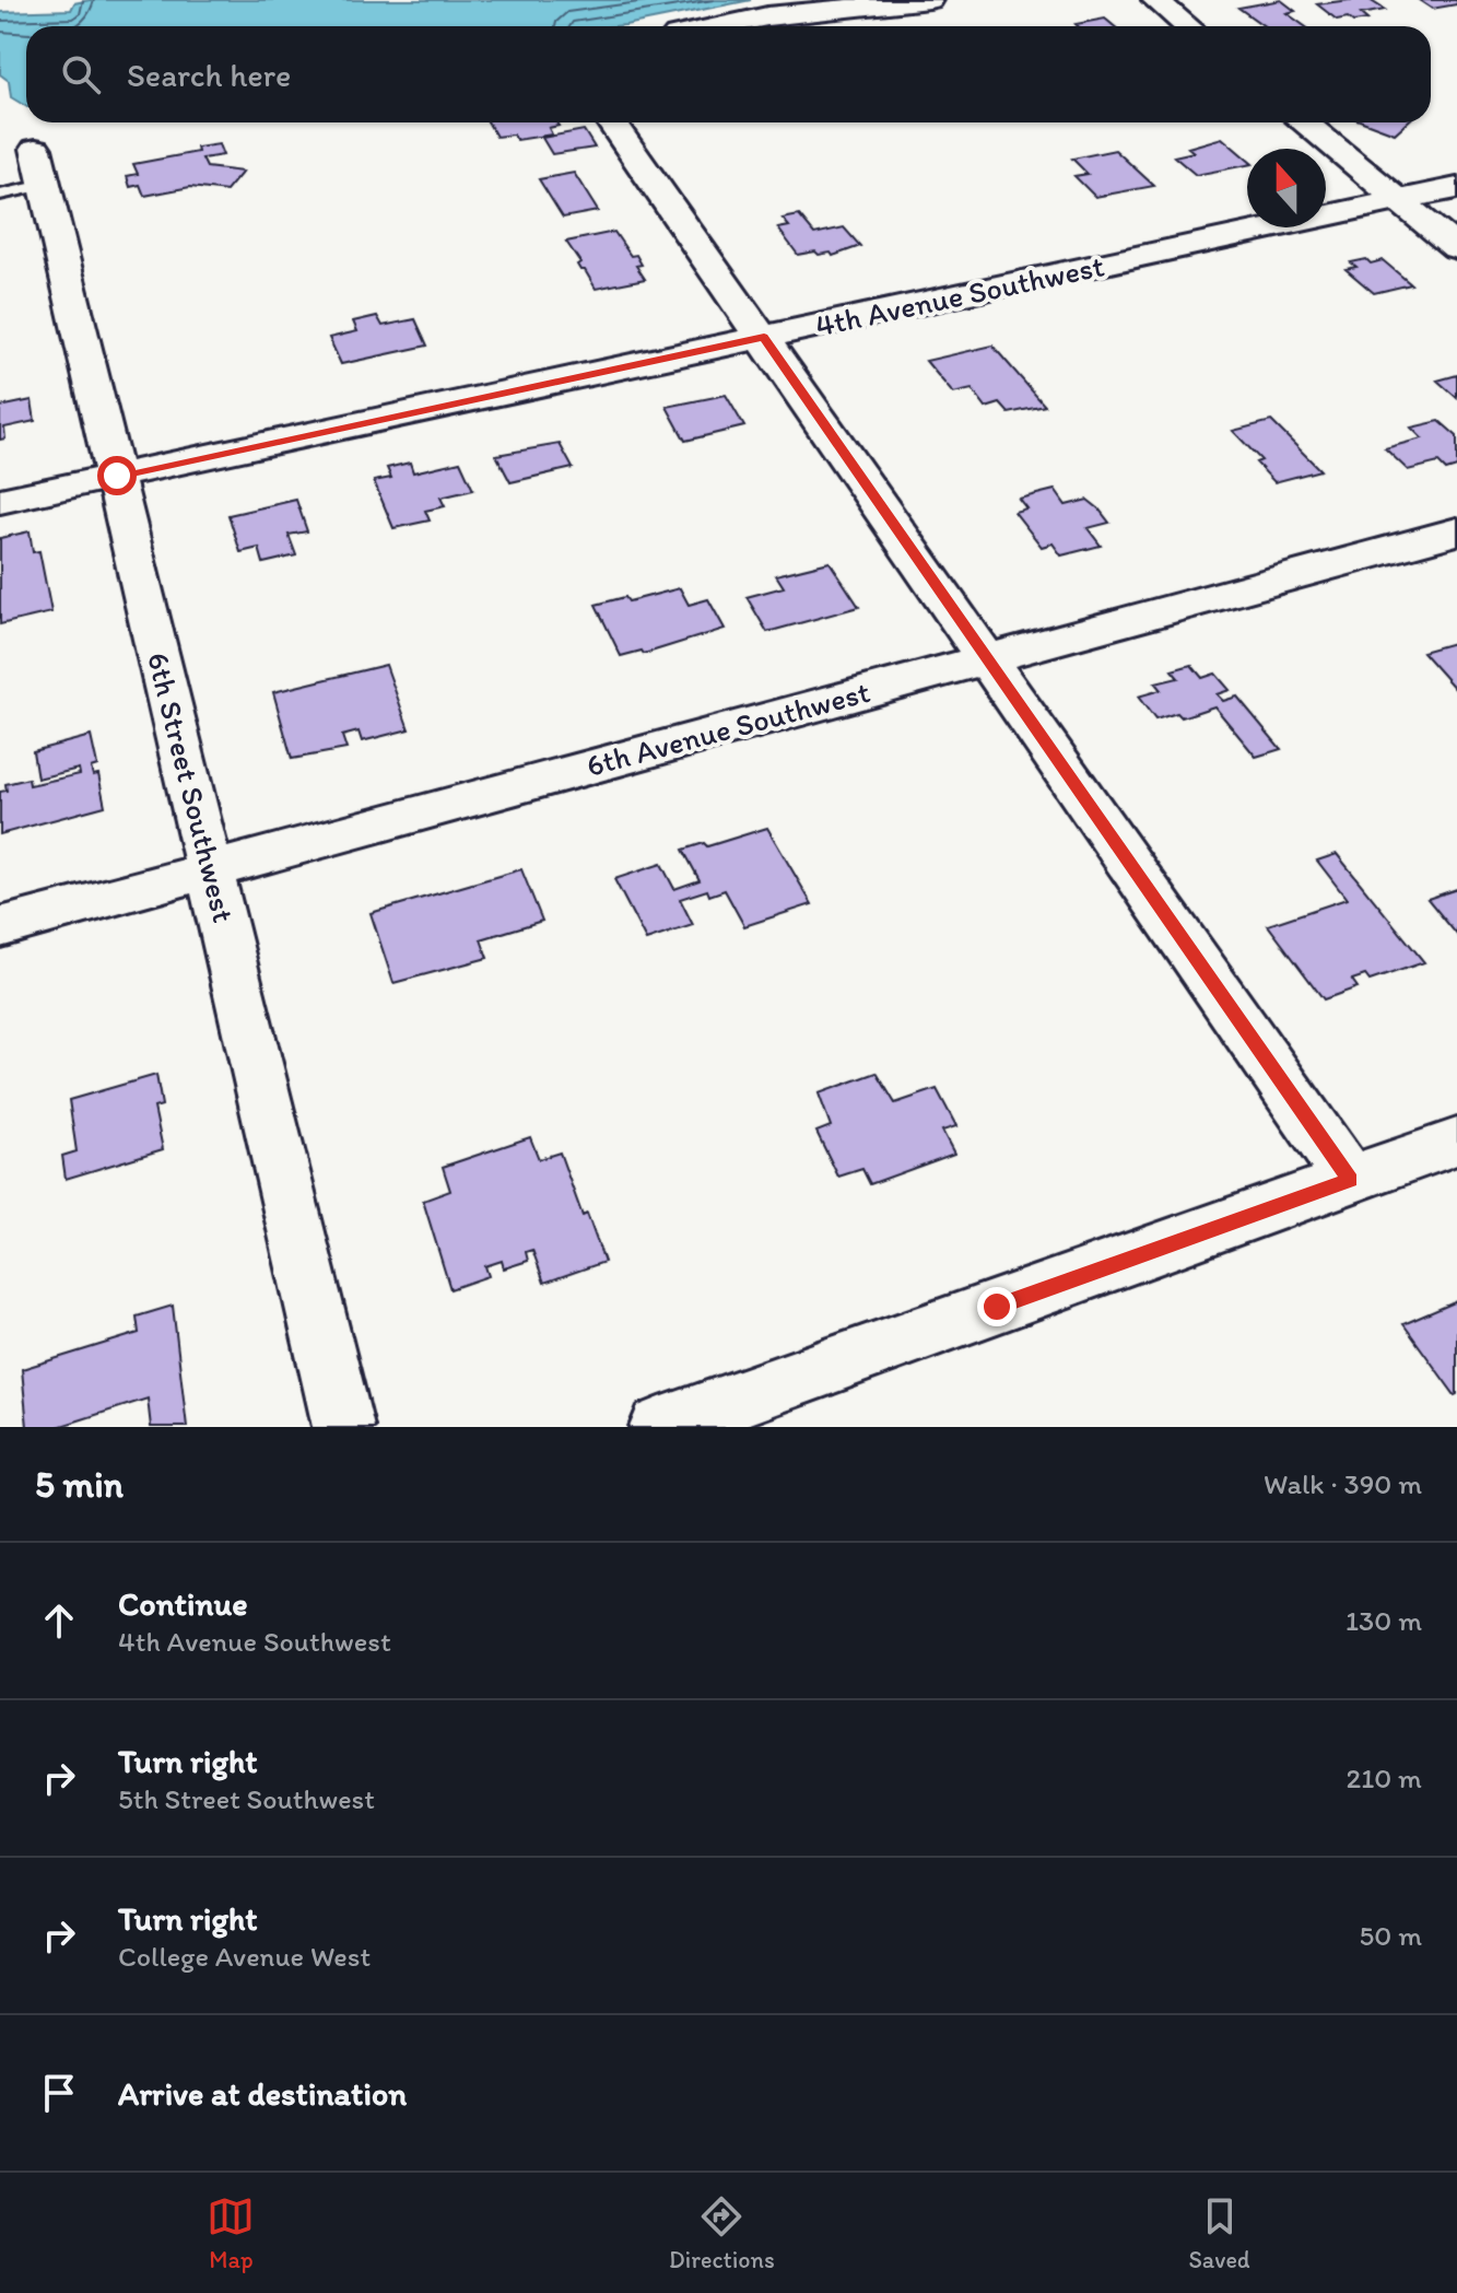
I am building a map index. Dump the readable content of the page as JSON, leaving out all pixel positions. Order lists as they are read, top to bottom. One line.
{"streets":{"street":["4th Avenue Southwest","6th Avenue Southwest","6th Street Southwest"]},"crossings":[["4th Avenue Southwest","6th Street Southwest"],["6th Avenue Southwest","6th Street Southwest"]],"north":"top","page":{"search":"Search here","heading":["5 min","Walk · 390 m"],"list":[["Continue","4th Avenue Southwest","130 m"],["Turn right","5th Street Southwest","210 m"],["Turn right","College Avenue West","50 m"],"Arrive at destination"],"nav":["Map","Directions","Saved"]}}
